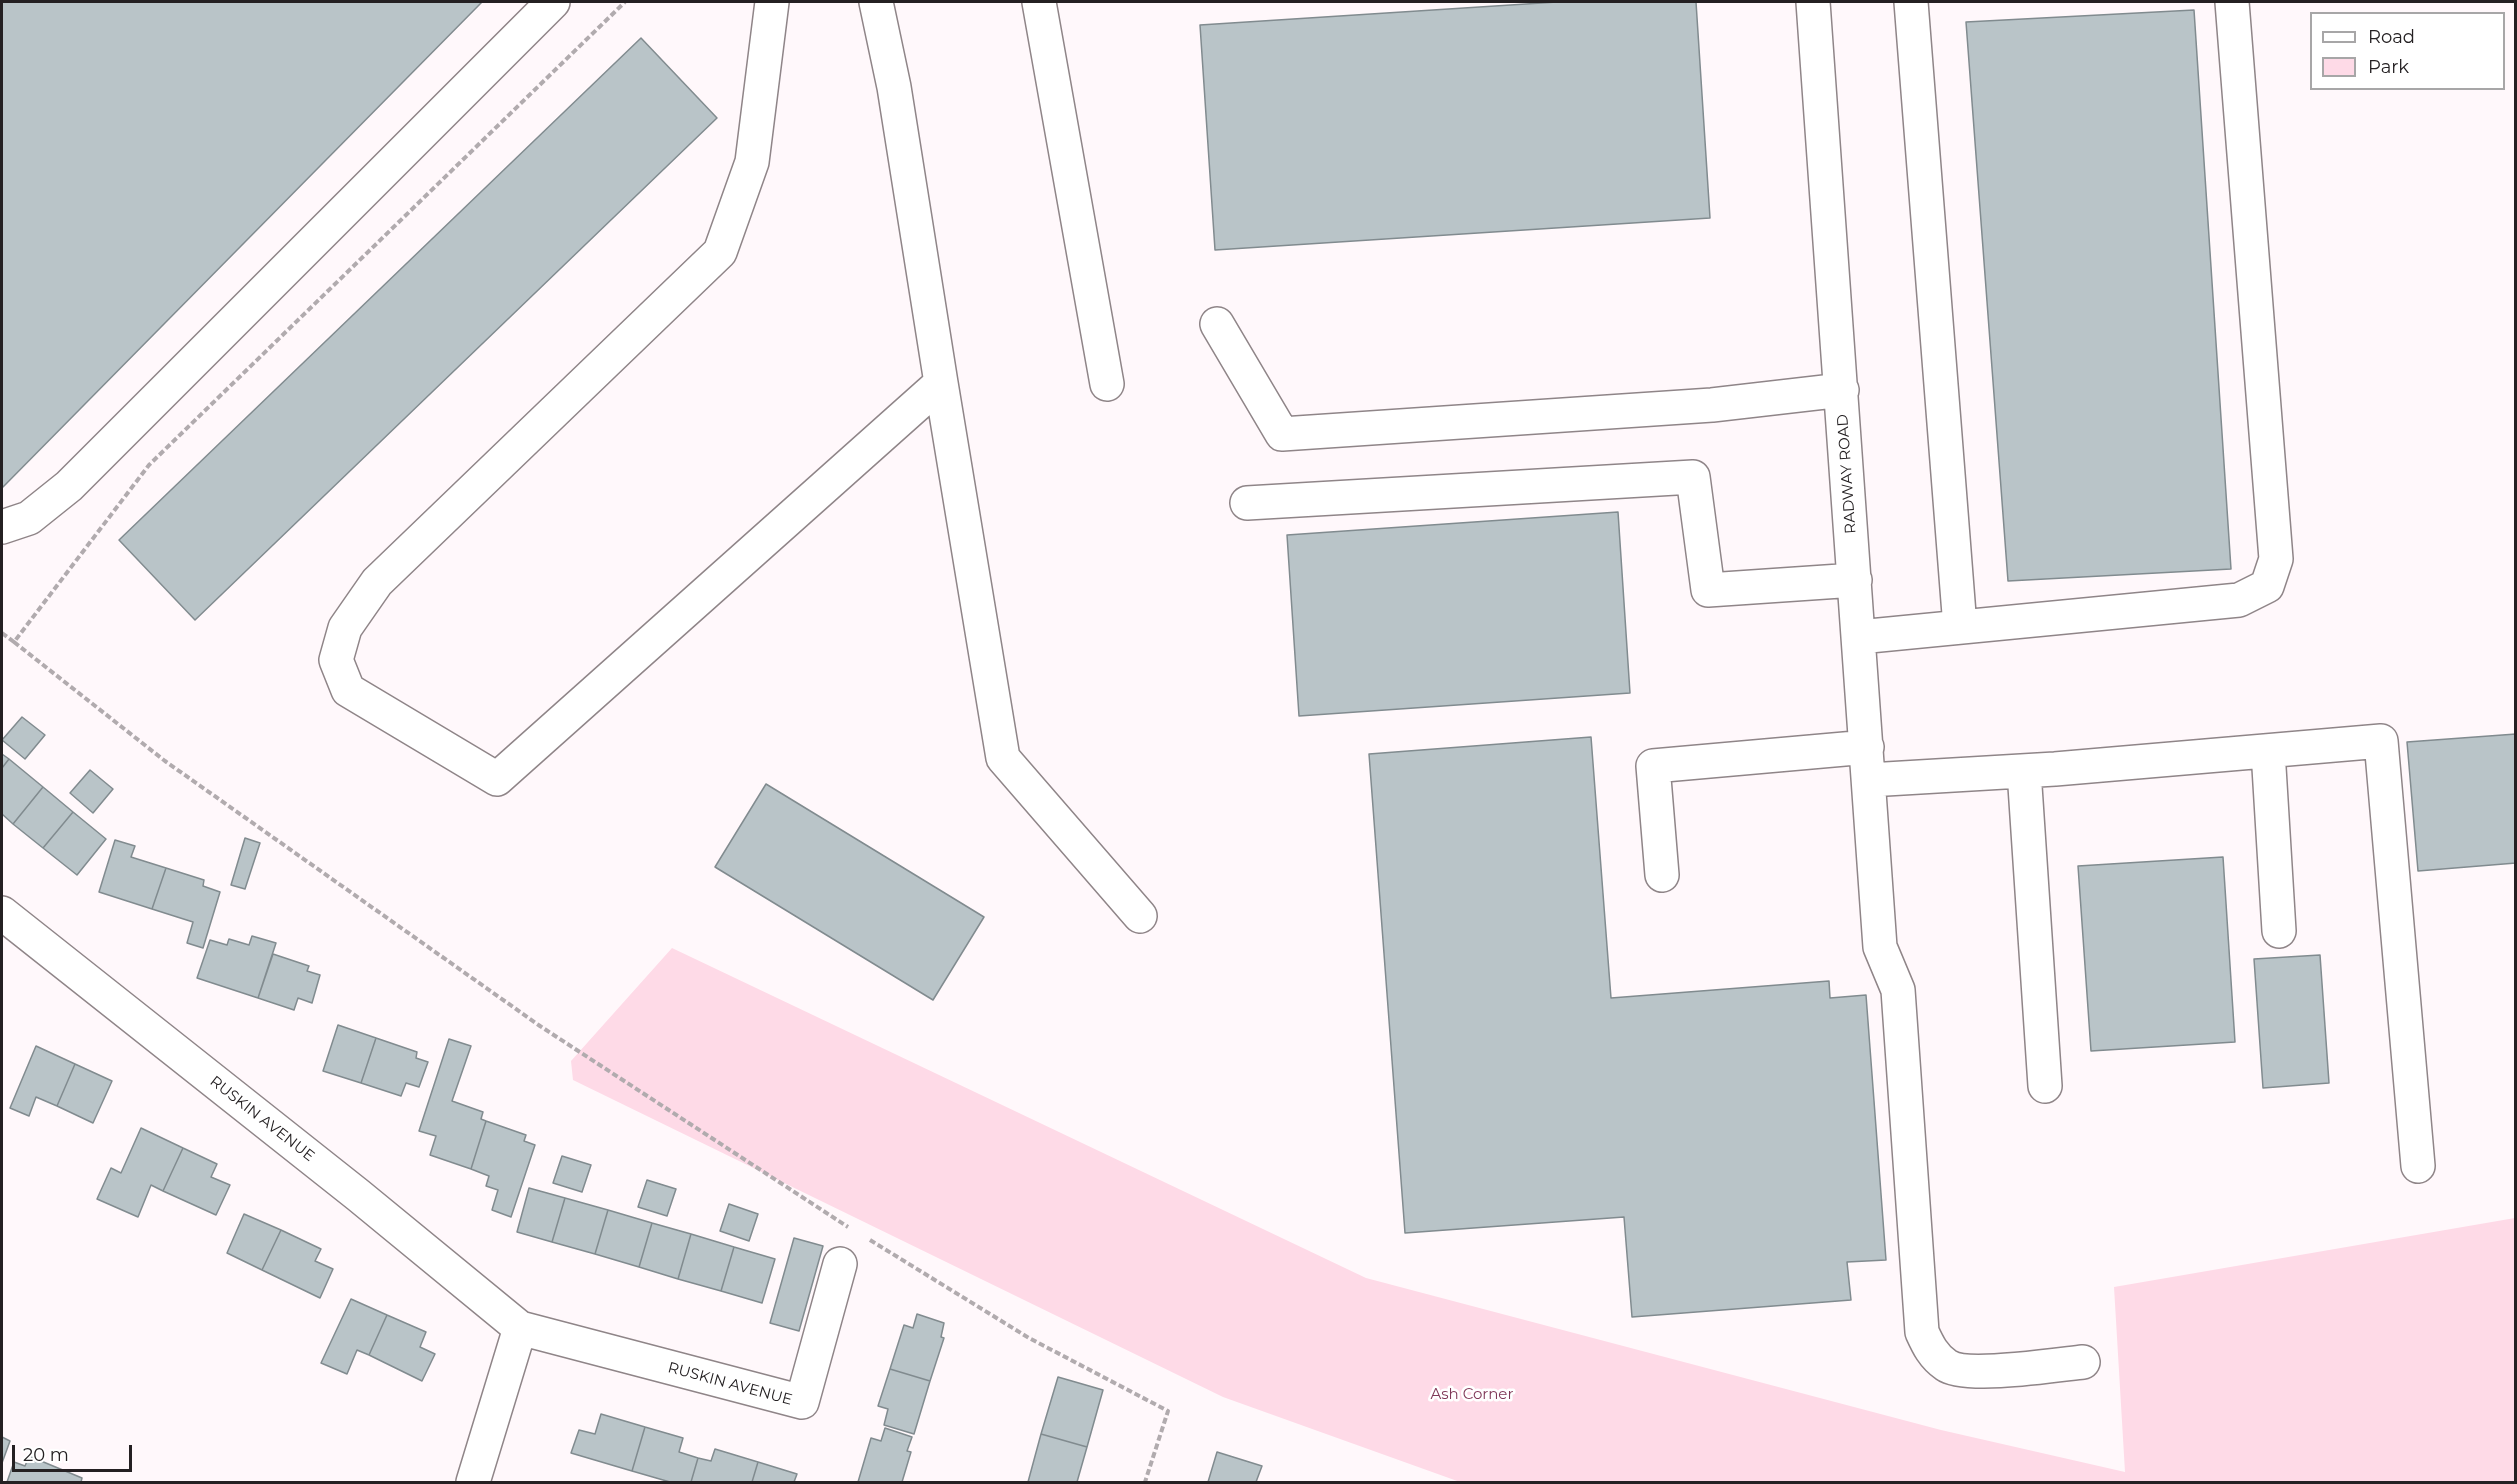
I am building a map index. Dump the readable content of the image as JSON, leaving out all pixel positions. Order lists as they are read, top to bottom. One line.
{"streets":{"street":["RADWAY ROAD","RUSKIN AVENUE"]},"parks":["Ash Corner"],"legend":["Road","Park"],"scale_bar":"20 m"}
